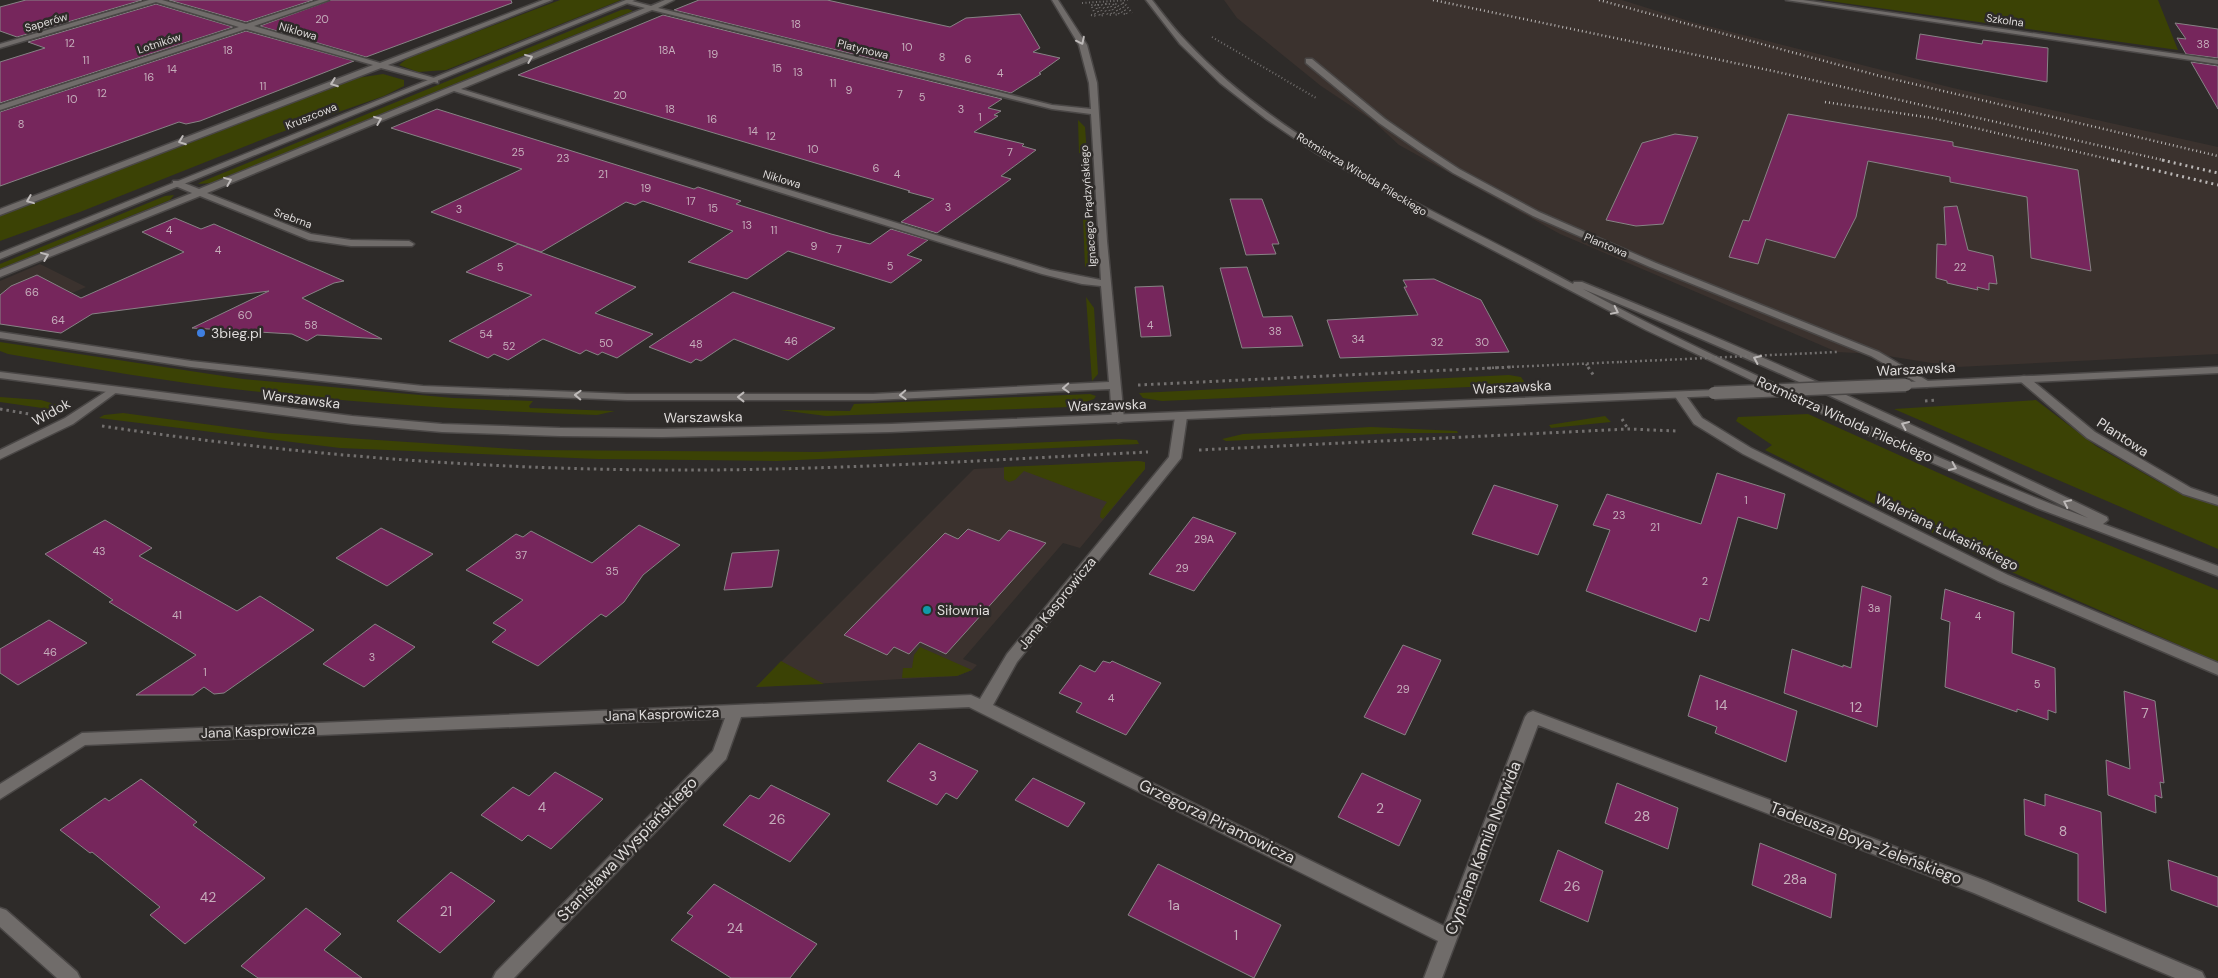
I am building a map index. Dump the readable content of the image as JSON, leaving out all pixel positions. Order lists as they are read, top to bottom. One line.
{"streets":{"street":["Szkolna","Saperów","Niklowa","Lotników","Platynowa","Kruszcowa","Rotmistrza Witolda Pileckiego","Ignacego Prądzyńskiego","Srebrna","Plantowa","Warszawska","Widok","Waleriana Łukasińskiego","Jana Kasprowicza","Grzegorza Piramowicza","Tadeusza Boya-Żeleńskiego","Cypriana Kamila Norwida","Stanisława Wyspiańskiego"]},"crossings":[["Saperów","Niklowa"],["Niklowa","Lotników"],["Niklowa","Kruszcowa"],["Niklowa","Ignacego Prądzyńskiego"],["Platynowa","Kruszcowa"],["Platynowa","Ignacego Prądzyńskiego"],["Kruszcowa","Srebrna"],["Ignacego Prądzyńskiego","Warszawska"],["Plantowa","Warszawska"],["Warszawska","Widok"],["Warszawska","Waleriana Łukasińskiego"],["Warszawska","Jana Kasprowicza"],["Jana Kasprowicza","Grzegorza Piramowicza"],["Jana Kasprowicza","Stanisława Wyspiańskiego"],["Grzegorza Piramowicza","Cypriana Kamila Norwida"],["Tadeusza Boya-Żeleńskiego","Cypriana Kamila Norwida"]],"places":["3bieg.pl","Siłownia"],"house_numbers":["20","18","12","38","10","18","18A","19","8","6","11","15","14","13","4","16","11","11","9","12","7","20","5","10","18","3","1","16","8","14","12","10","25","7","23","6","21","4","19","17","3","15","3","13","4","11","9","7","4","5","5","22","66","60","64","58","4","38","54","34","46","32","30","50","48","52","1","23","21","29A","43","37","29","35","2","3a","41","4","46","3","1","5","29","4","14","12","7","3","4","2","28","26","8","28a","26","42","1a","21","24","1"]}
